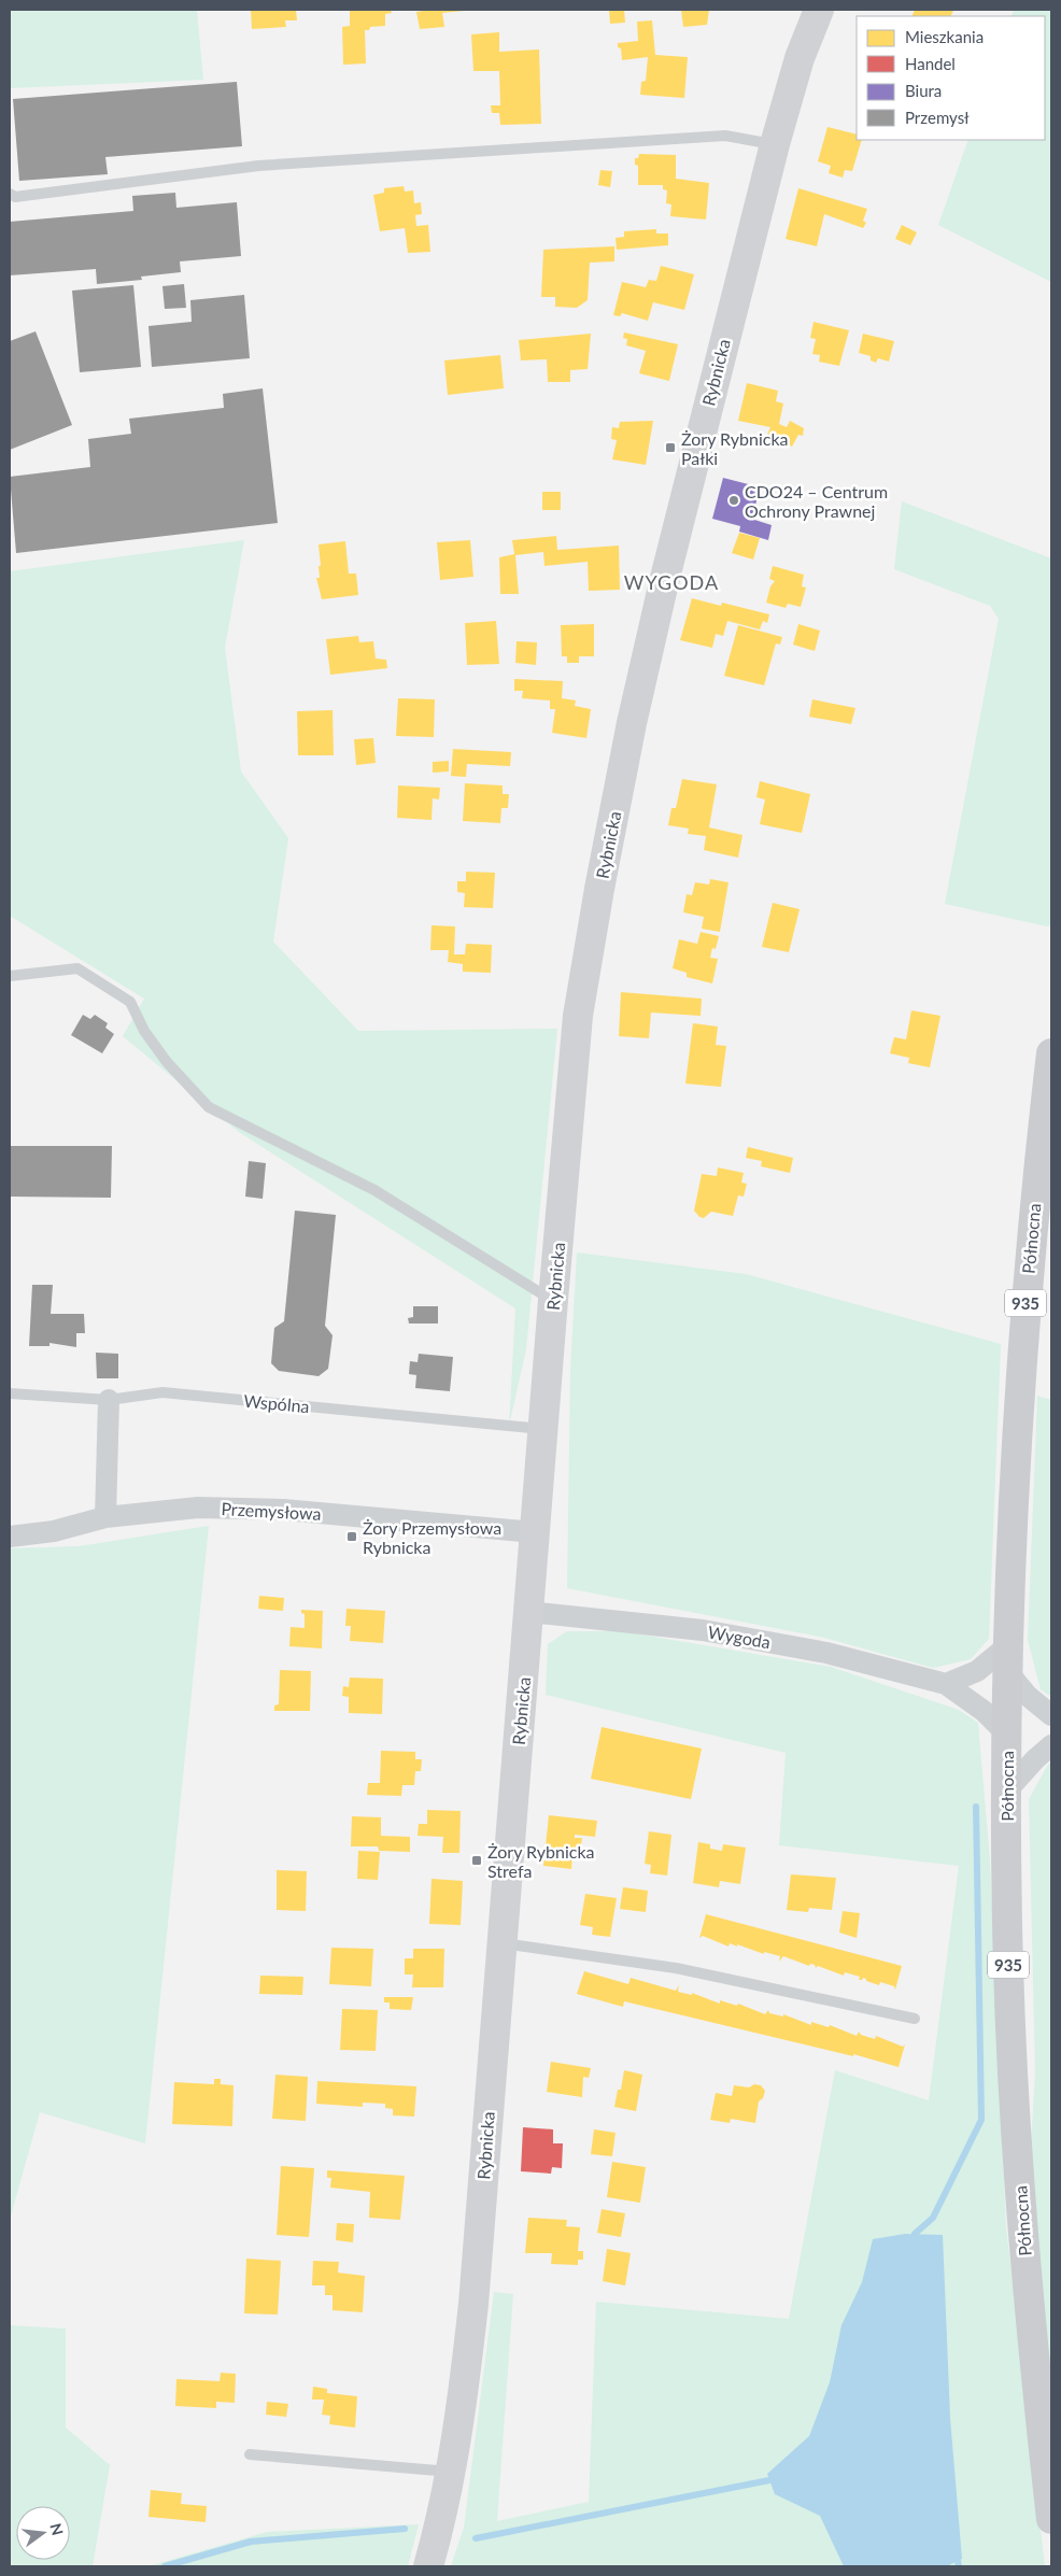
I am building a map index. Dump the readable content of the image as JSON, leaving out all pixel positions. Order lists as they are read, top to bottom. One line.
{"streets":{"main road":["Północna","935"],"street":["Rybnicka","Przemysłowa","Wygoda"],"lane":["Wspólna"]},"crossings":[["Rybnicka","Wspólna"],["Rybnicka","Przemysłowa"],["Rybnicka","Wygoda"]],"districts":["WYGODA"],"places":{"transit":["Żory Rybnicka Pałki","Żory Przemysłowa Rybnicka","Żory Rybnicka Strefa"],"other":["CDO24 – Centrum Ochrony Prawnej"]},"legend":["Mieszkania","Handel","Biura","Przemysł"],"north":"right"}
